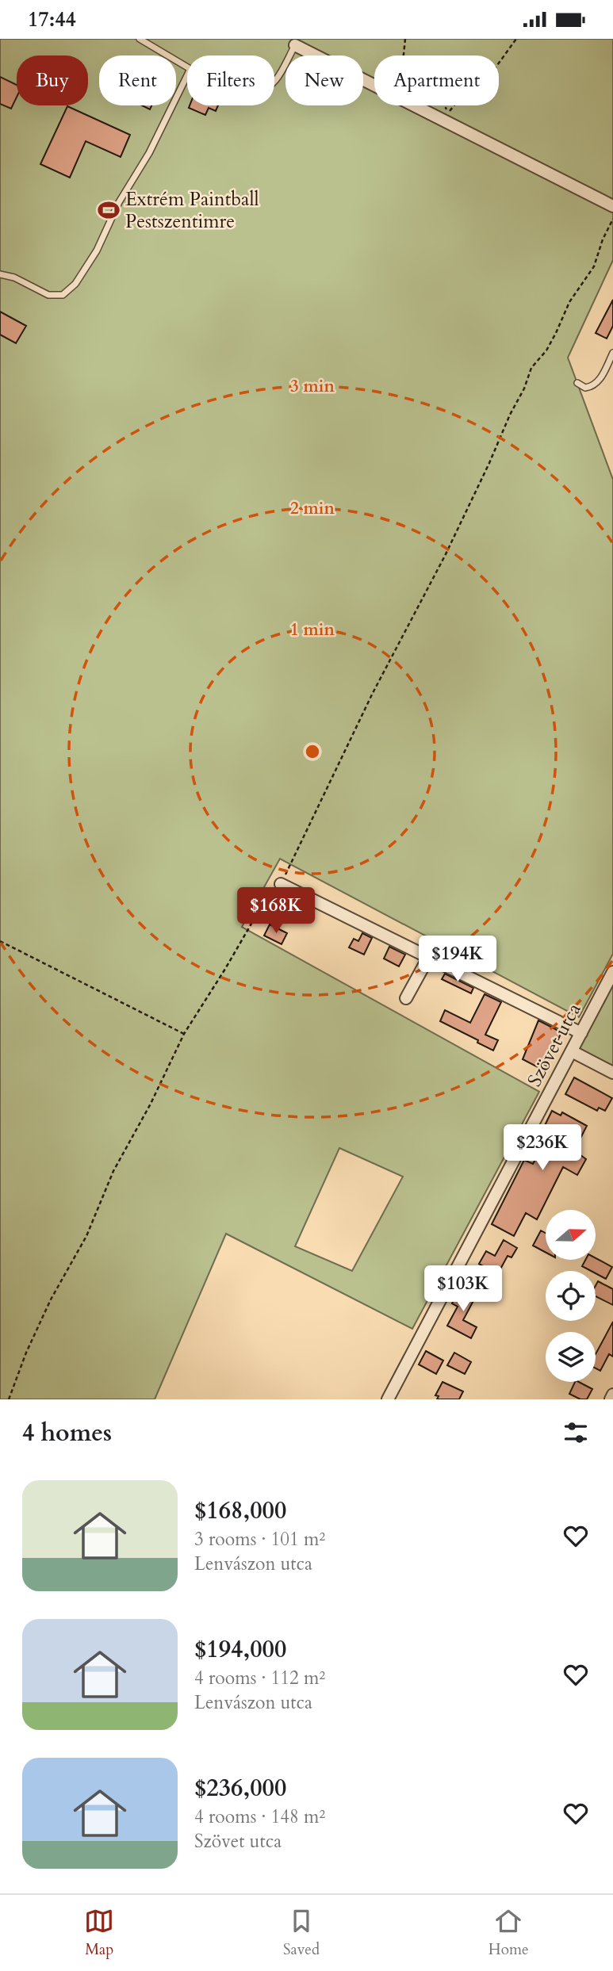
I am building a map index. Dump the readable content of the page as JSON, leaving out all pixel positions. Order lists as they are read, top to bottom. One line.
{"streets":{"street":["Szövet utca"]},"places":{"sports":["Extrém Paintball Pestszentimre"]},"north":"right","page":{"status":"17:44","chip":["Buy","Rent","Filters","New","Apartment"],"price":["$168K","$194K","$236K","$103K"],"heading":"4 homes","list":[{"name":"$168,000","note":"3 rooms · 101 m² · Lenvászon utca"},{"name":"$194,000","note":"4 rooms · 112 m² · Lenvászon utca"},{"name":"$236,000","note":"4 rooms · 148 m² · Szövet utca"}],"tabs":["Map","Saved","Home"]},"rings":["3 min","2 min","1 min"]}
